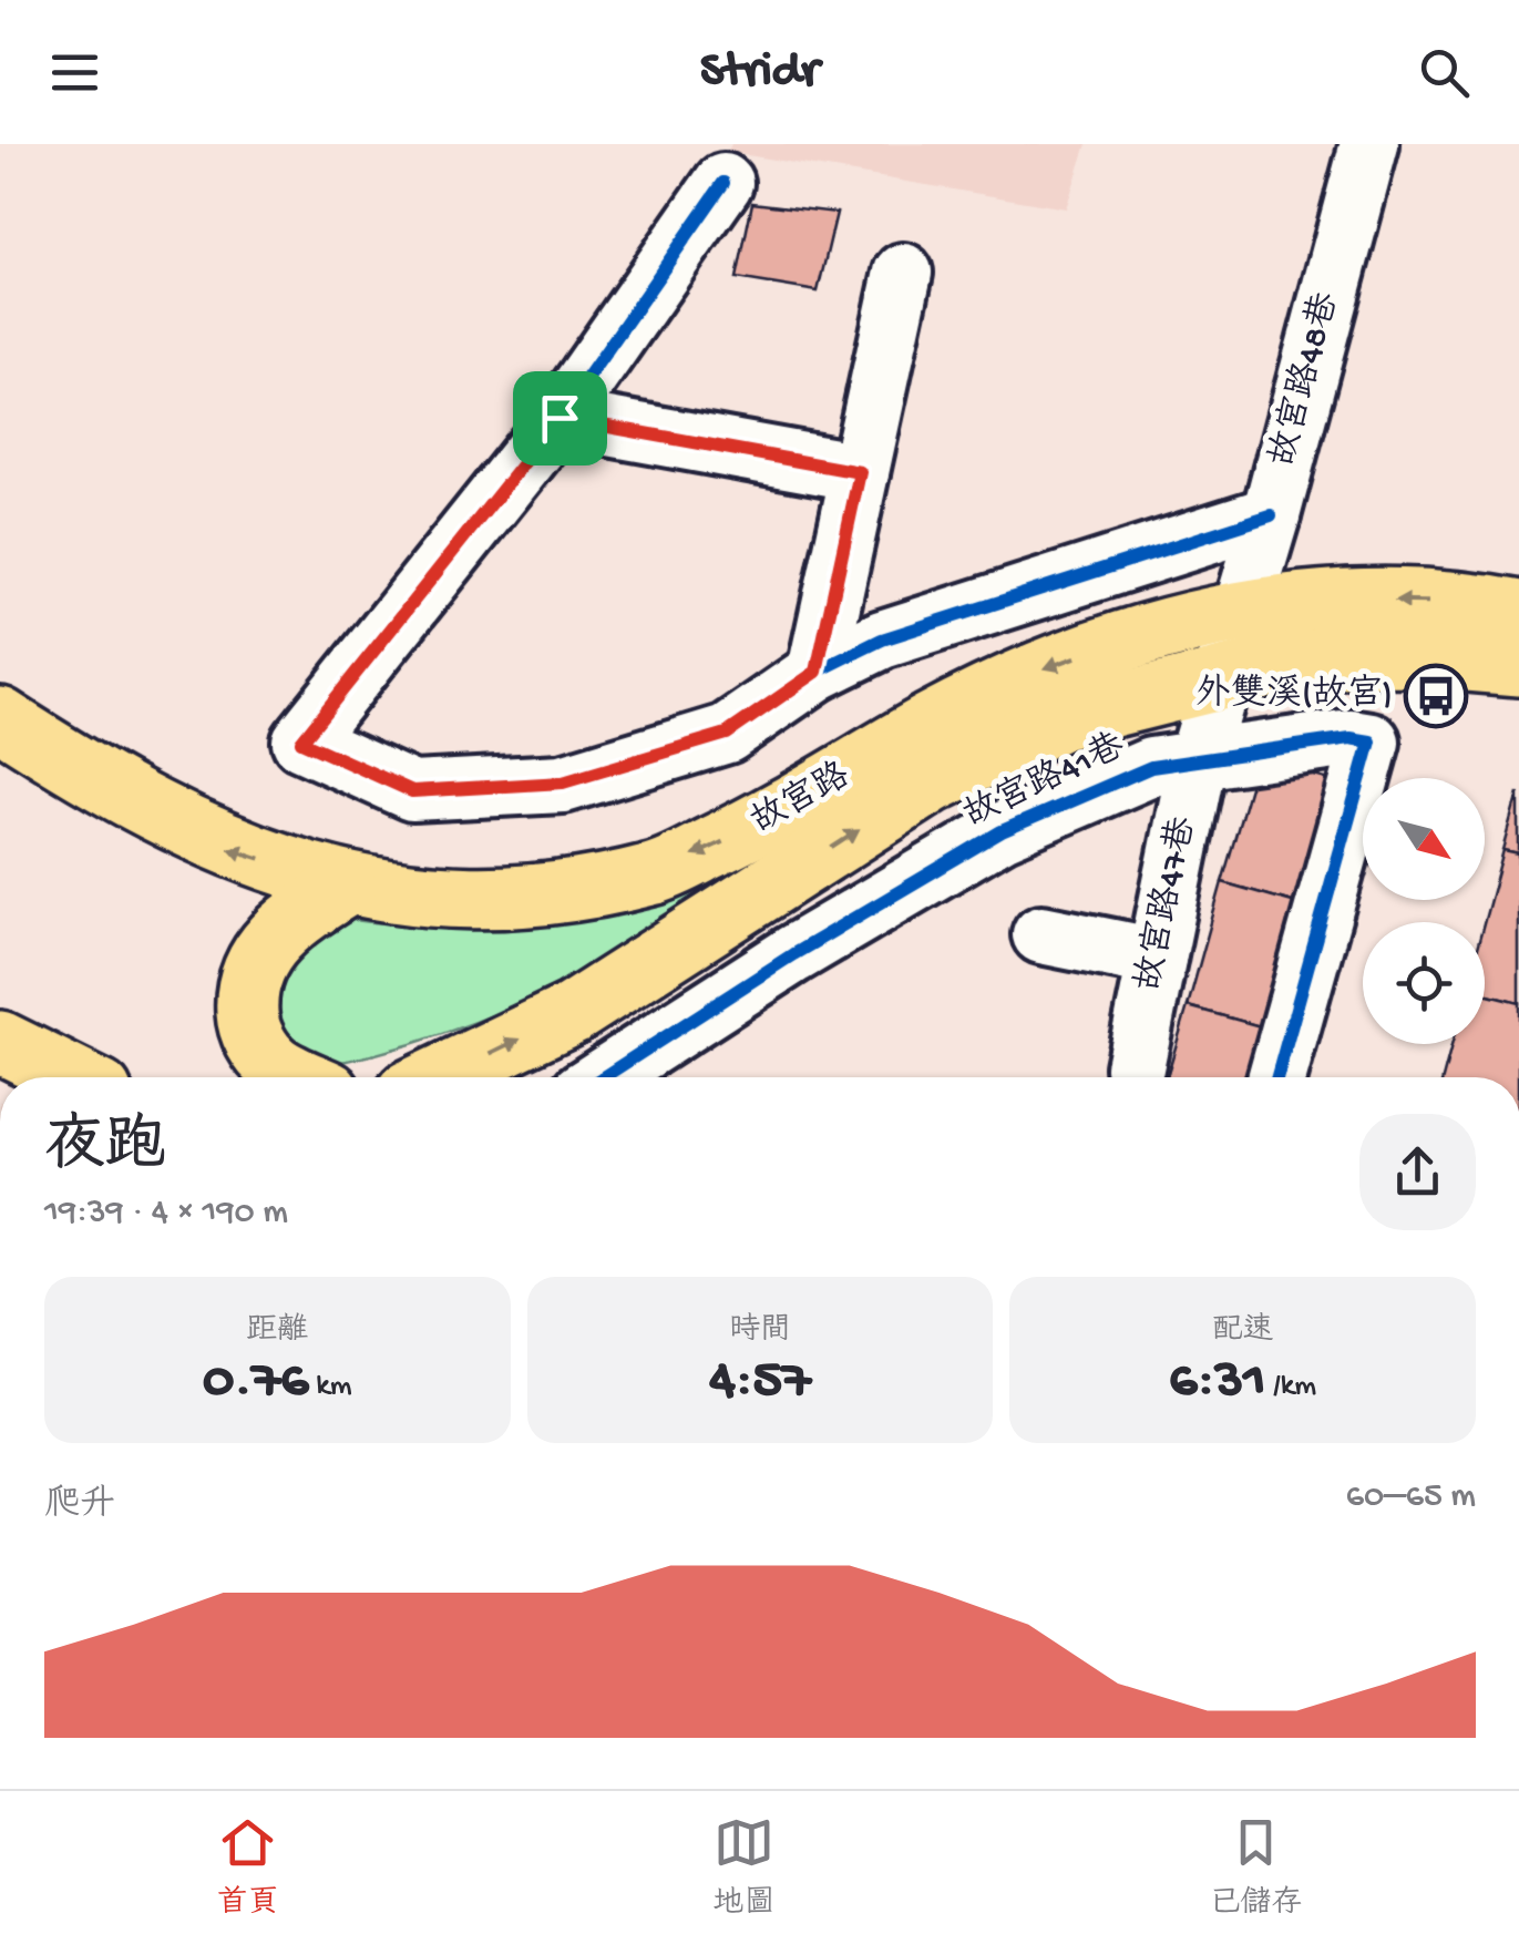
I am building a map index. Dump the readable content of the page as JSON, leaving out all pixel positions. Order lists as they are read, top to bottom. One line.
{"streets":{"main road":["故宮路"],"street":["故宮路48巷","故宮路41巷","故宮路47巷"]},"crossings":[["故宮路48巷","故宮路"],["故宮路48巷","故宮路47巷"],["故宮路41巷","故宮路47巷"],["故宮路","故宮路47巷"]],"places":{"bus stop":["外雙溪(故宮)"]},"north":"bottom right","page":{"header":"Stridr","heading":["夜跑","19:39 · 4 × 190 m"],"stats":[["距離","0.76 km"],["時間","4:57"],["配速","6:31 /km"]],"chart":["爬升","60–65 m"],"tabs":["首頁","地圖","已儲存"]}}
